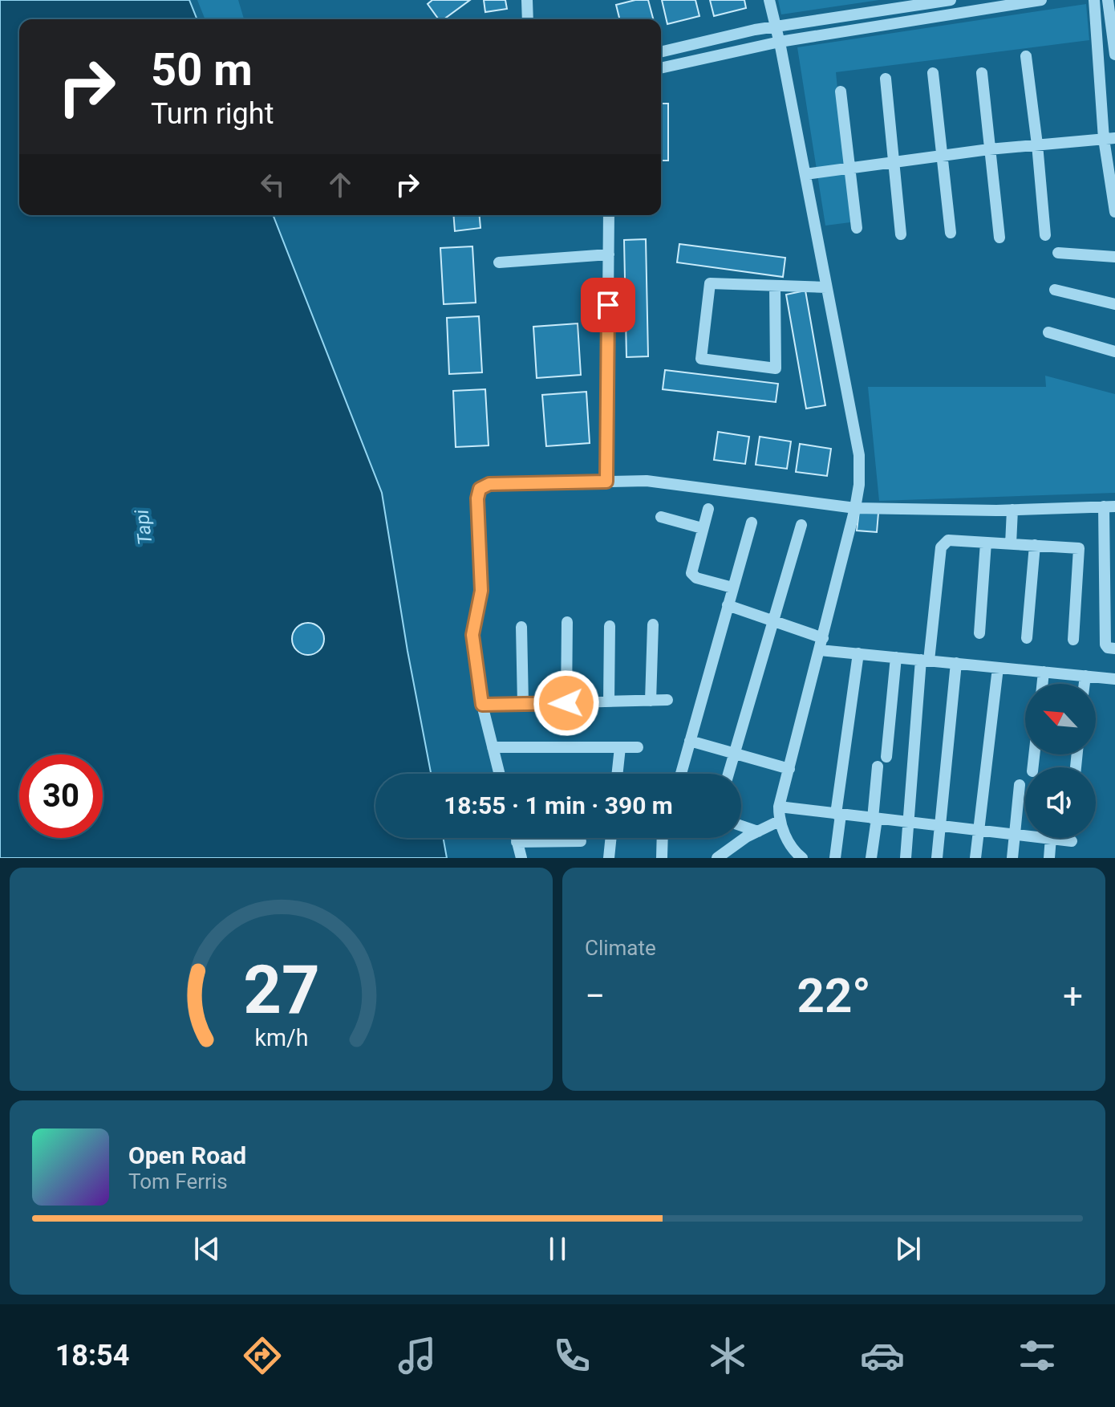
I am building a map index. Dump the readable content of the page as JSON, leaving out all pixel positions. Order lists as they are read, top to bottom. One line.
{"water":["Tapi"],"north":"top left","page":{"turn":["50 m","Turn right"],"limit":"30","trip":"18:55 · 1 min · 390 m","tile":"Climate","heat":["−","22°","+"],"song":["Open Road","Tom Ferris"],"tabs":"18:54","gauge":["27","km/h"]}}
